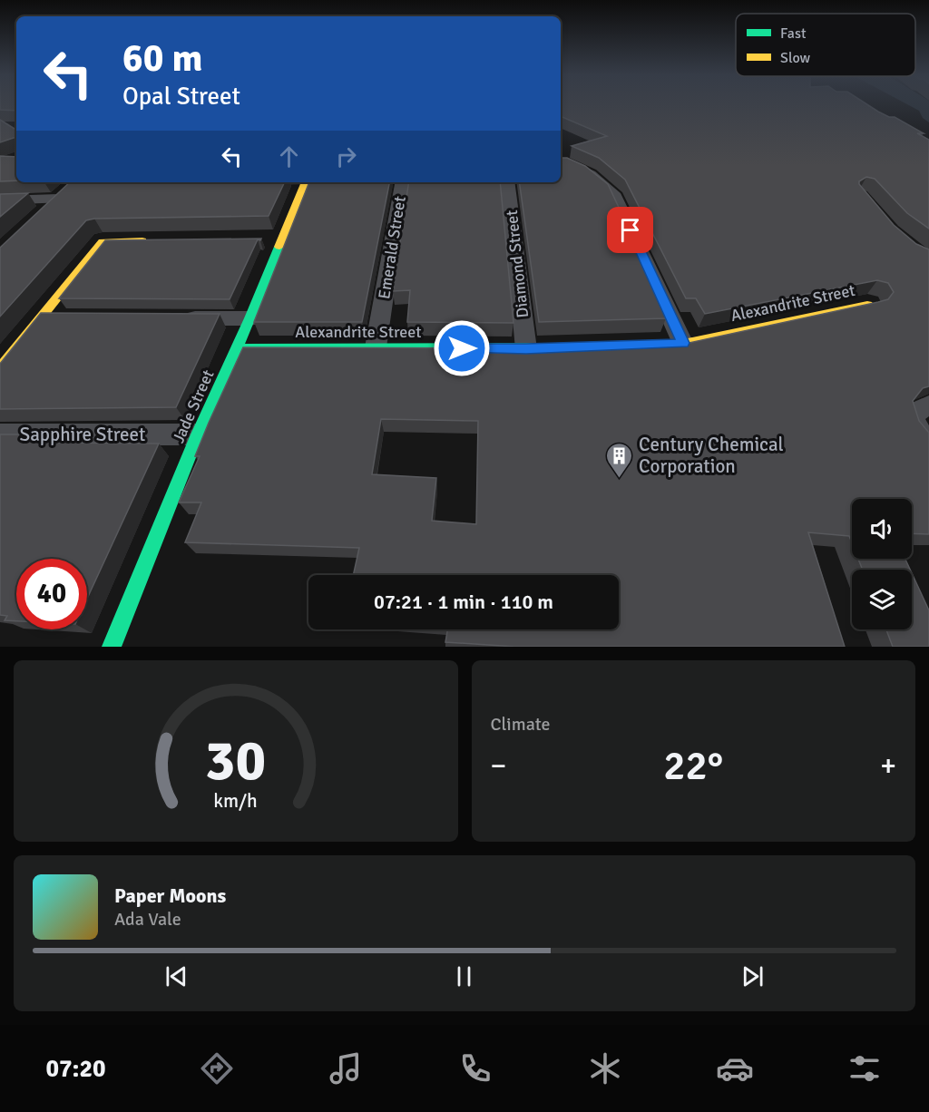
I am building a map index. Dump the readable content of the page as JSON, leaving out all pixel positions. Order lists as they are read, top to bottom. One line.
{"streets":{"street":["Emerald Street","Diamond Street","Alexandrite Street","Jade Street","Sapphire Street"]},"crossings":[["Emerald Street","Alexandrite Street"],["Diamond Street","Alexandrite Street"],["Alexandrite Street","Jade Street"],["Jade Street","Sapphire Street"]],"places":{"building":["Century Chemical Corporation"]},"legend":["Fast","Slow"],"page":{"turn":["60 m","Opal Street"],"limit":"40","trip":"07:21 · 1 min · 110 m","tile":"Climate","heat":["−","22°","+"],"song":["Paper Moons","Ada Vale"],"tabs":"07:20","gauge":["30","km/h"]}}
